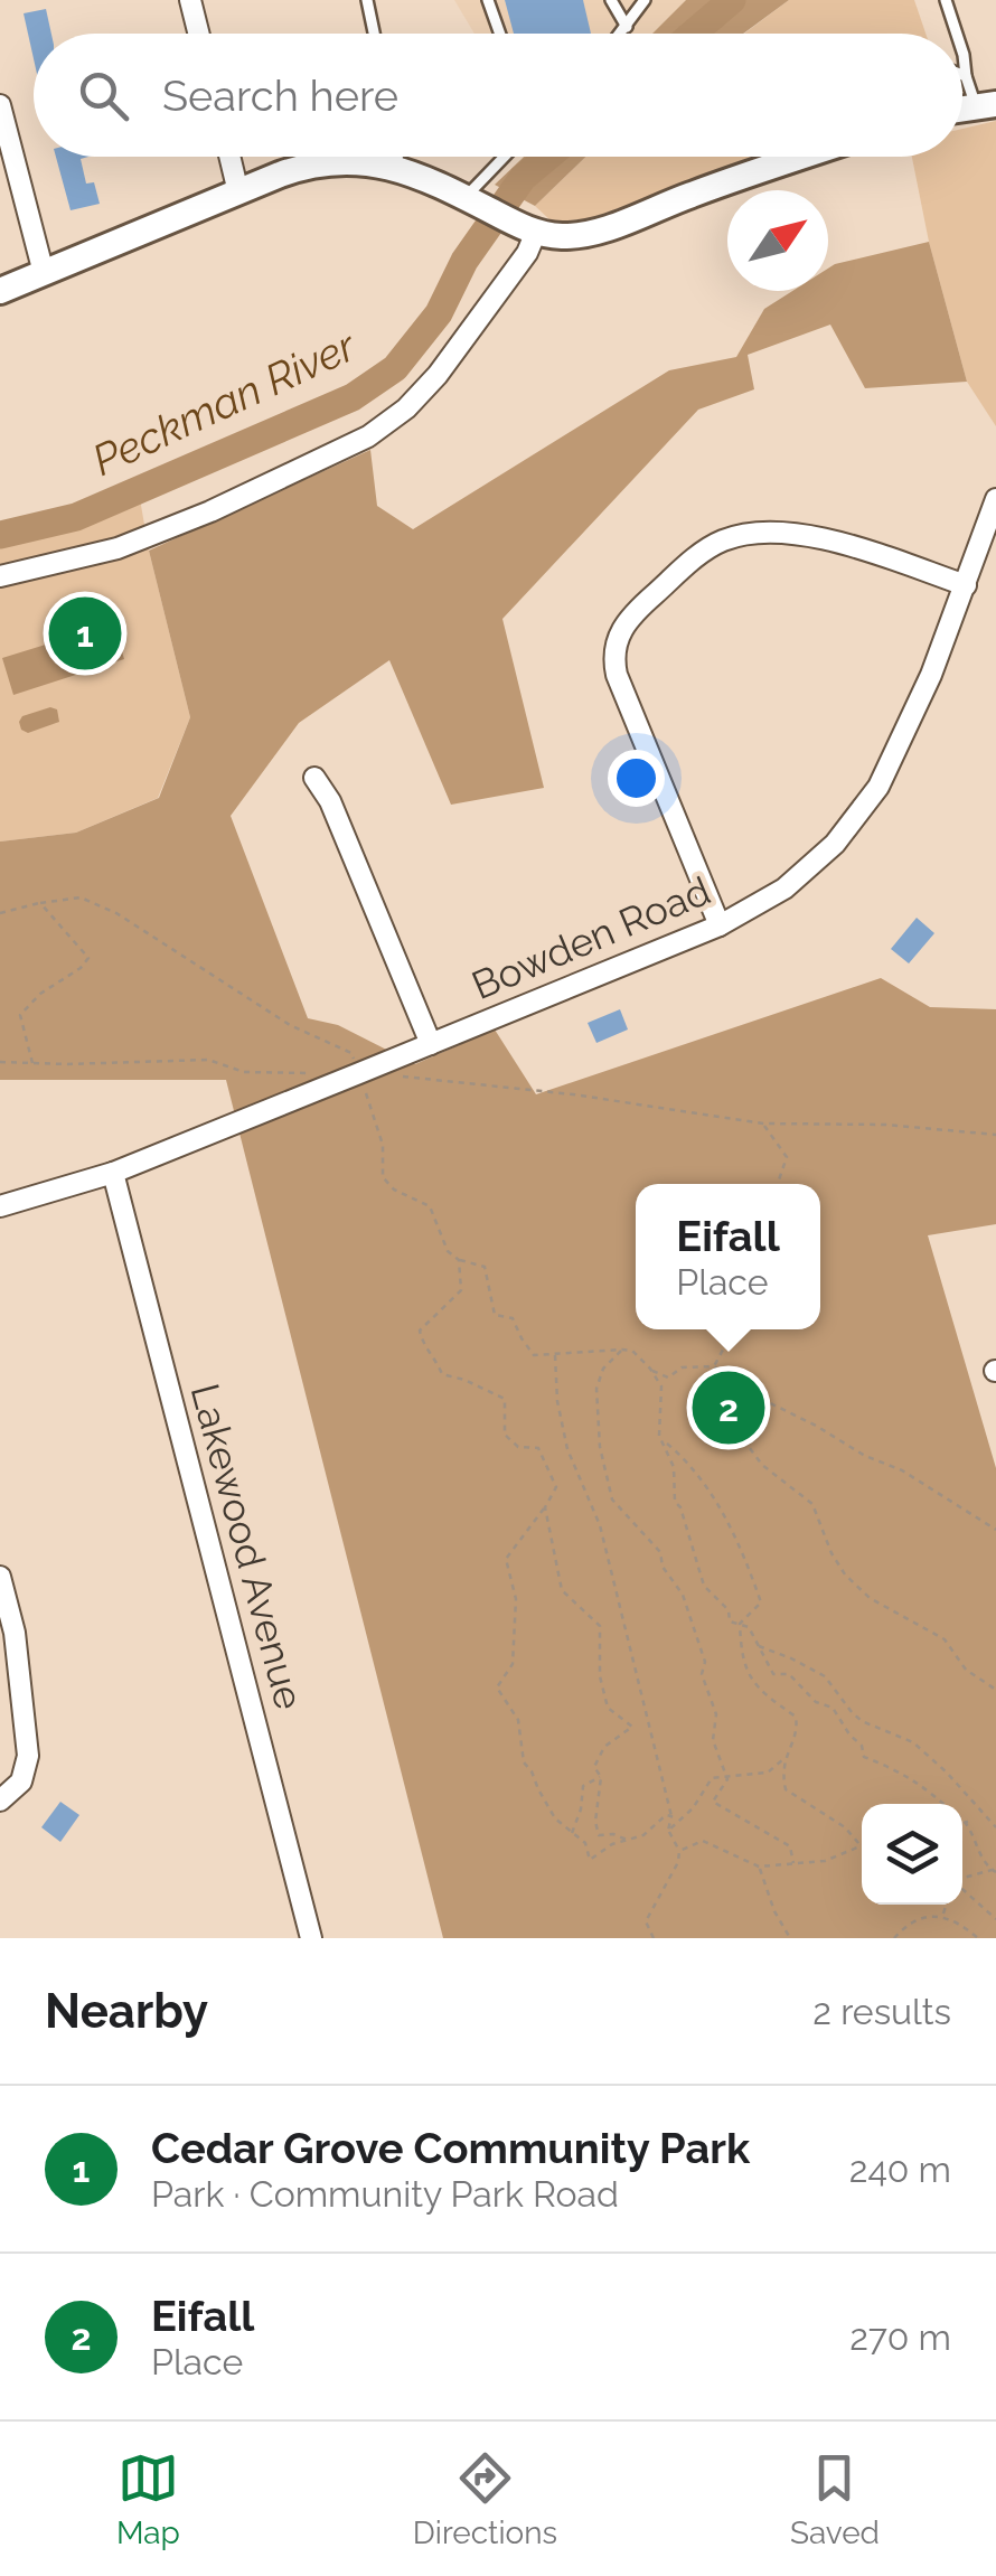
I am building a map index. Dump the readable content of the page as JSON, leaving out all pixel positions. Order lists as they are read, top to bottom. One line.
{"streets":{"street":["Bowden Road","Lakewood Avenue"]},"crossings":[["Bowden Road","Lakewood Avenue"]],"water":["Peckman River"],"north":"top right","page":{"search":"Search here","pins":["1","2"],"popup":["Eifall","Place"],"heading":["Nearby","2 results"],"list":[{"mark":"1","name":"Cedar Grove Community Park","note":"Park · Community Park Road","value":"240 m"},{"mark":"2","name":"Eifall","note":"Place","value":"270 m"}],"nav":["Map","Directions","Saved"]}}
